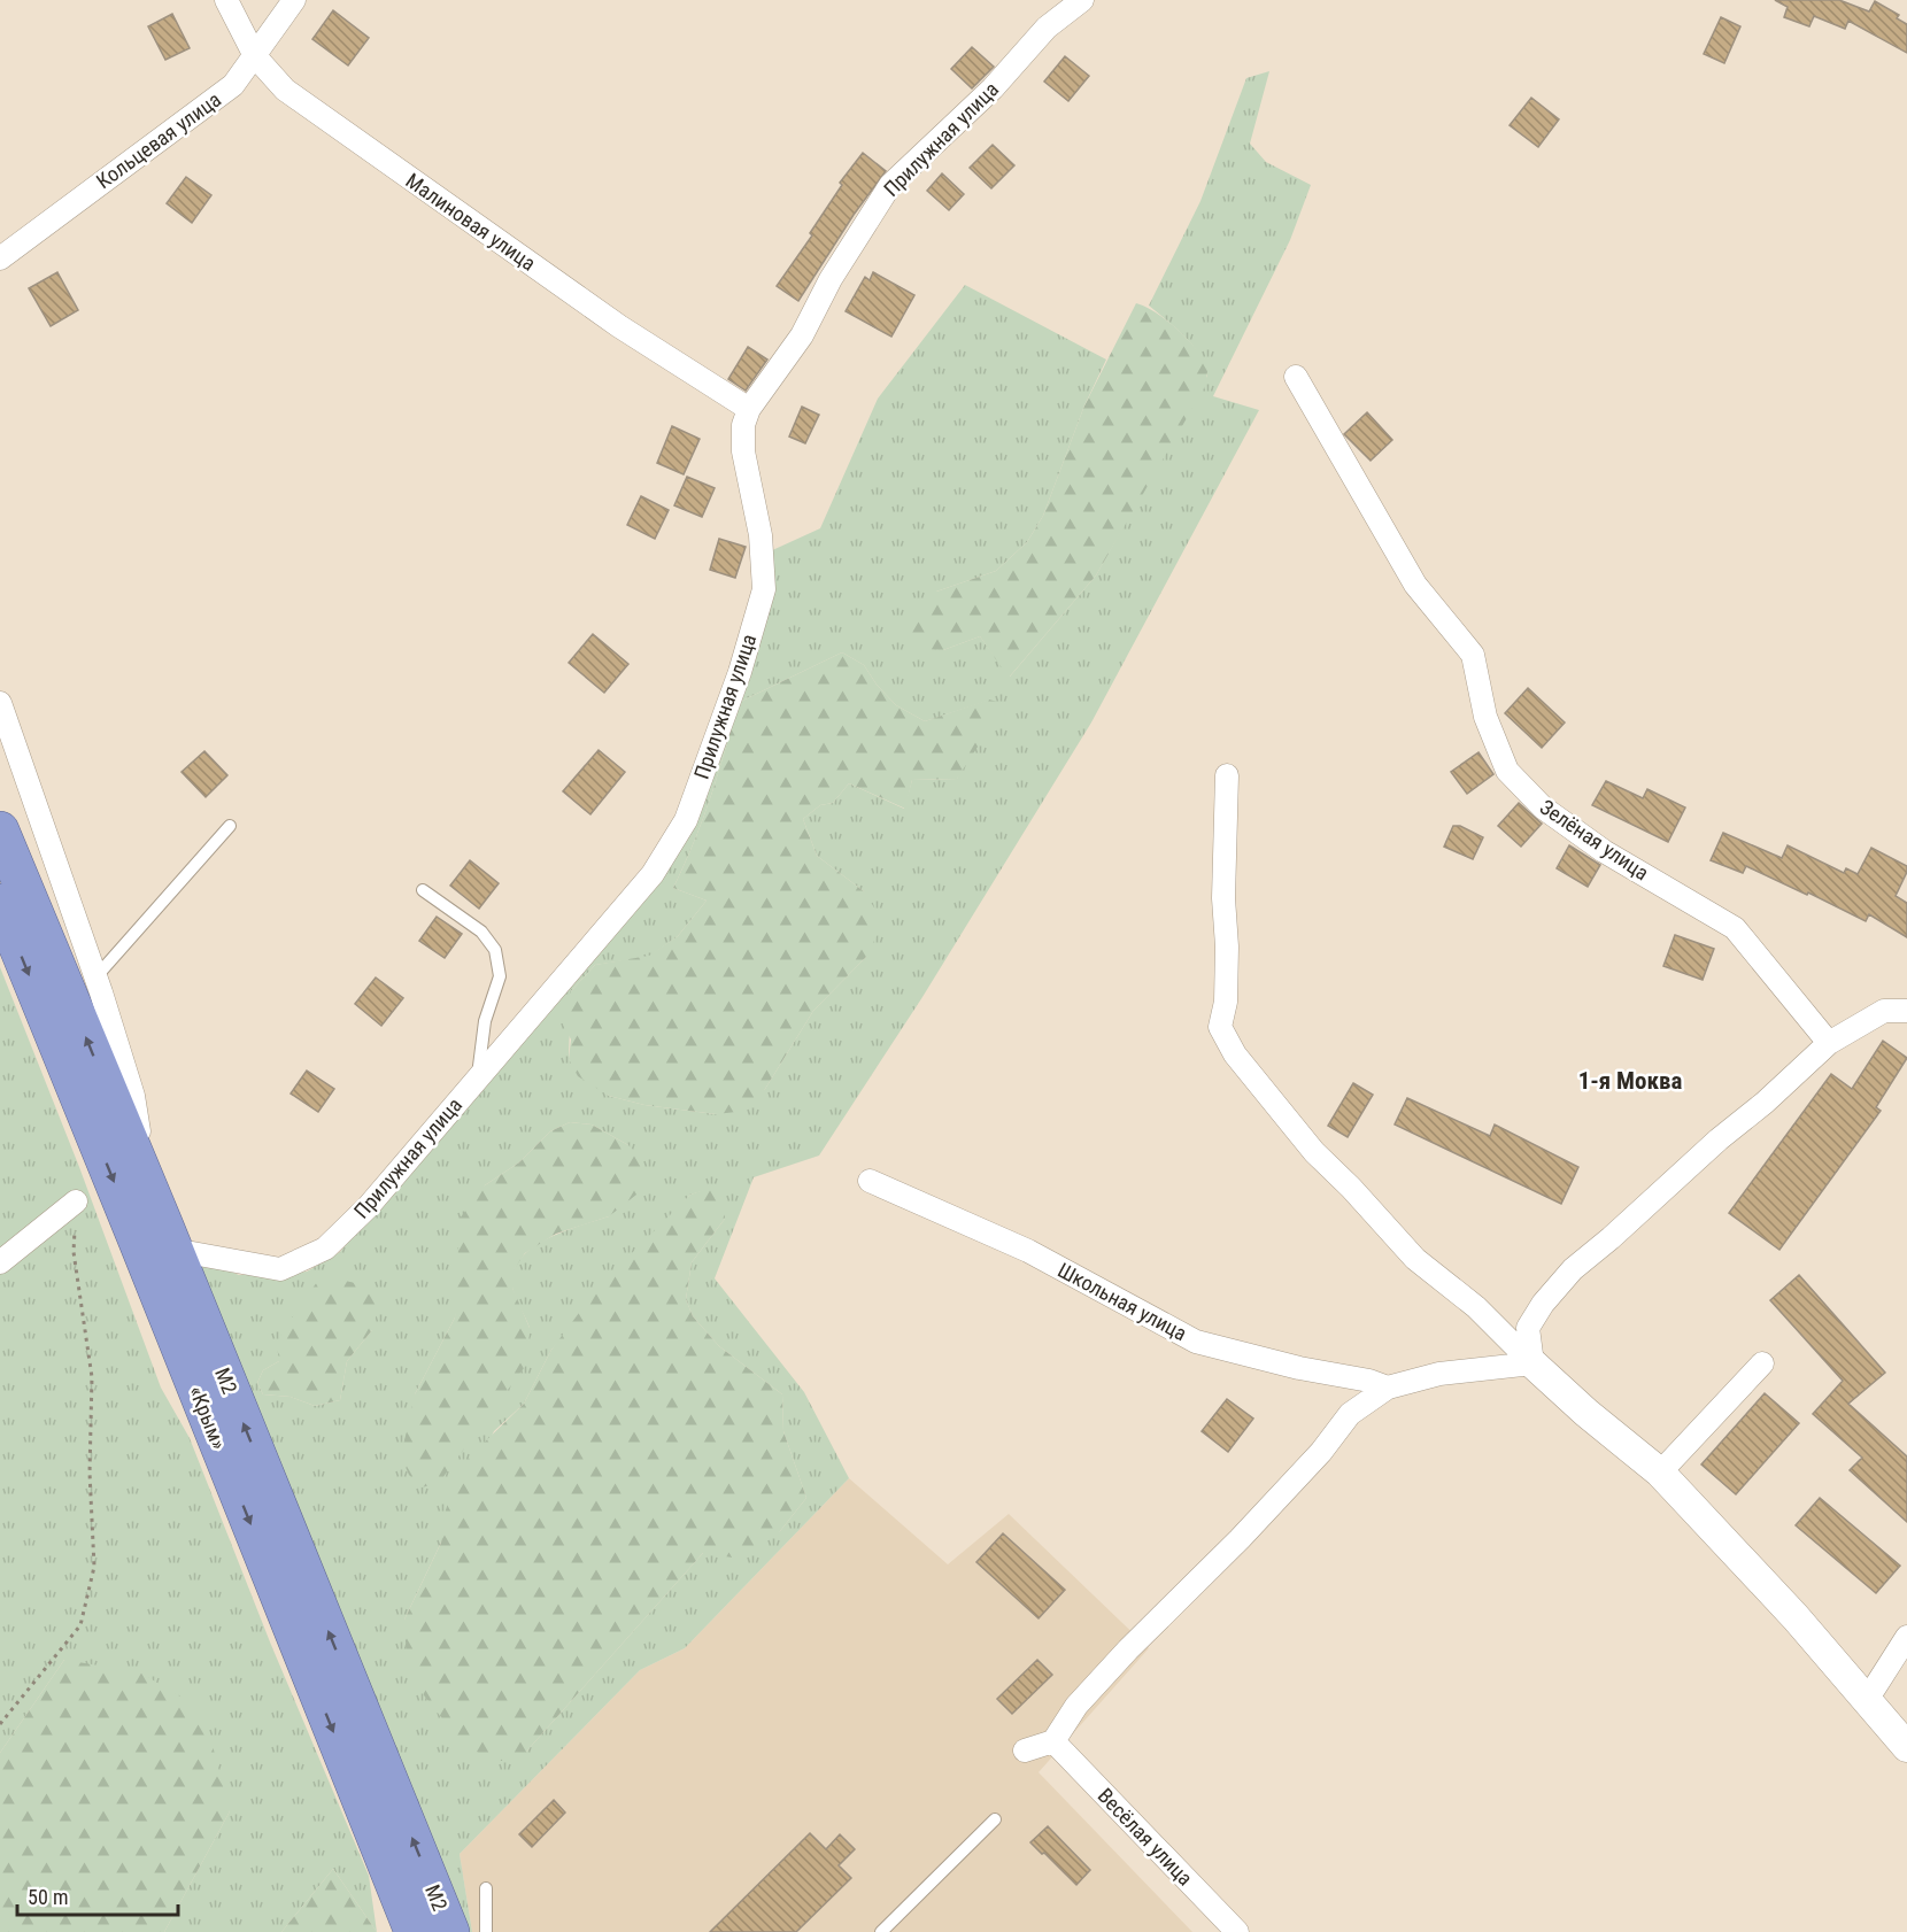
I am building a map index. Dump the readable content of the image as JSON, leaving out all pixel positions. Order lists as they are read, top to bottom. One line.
{"streets":{"highway":["М2","«Крым»"],"street":["Прилужная улица","Кольцевая улица","Малиновая улица","Зелёная улица","Школьная улица","Весёлая улица"]},"crossings":[["Прилужная улица","Малиновая улица"],["Прилужная улица","М2"],["Кольцевая улица","Малиновая улица"]],"one_way":["М2","«Крым»"],"districts":["1-я Моква"],"scale_bar":"50 m"}
